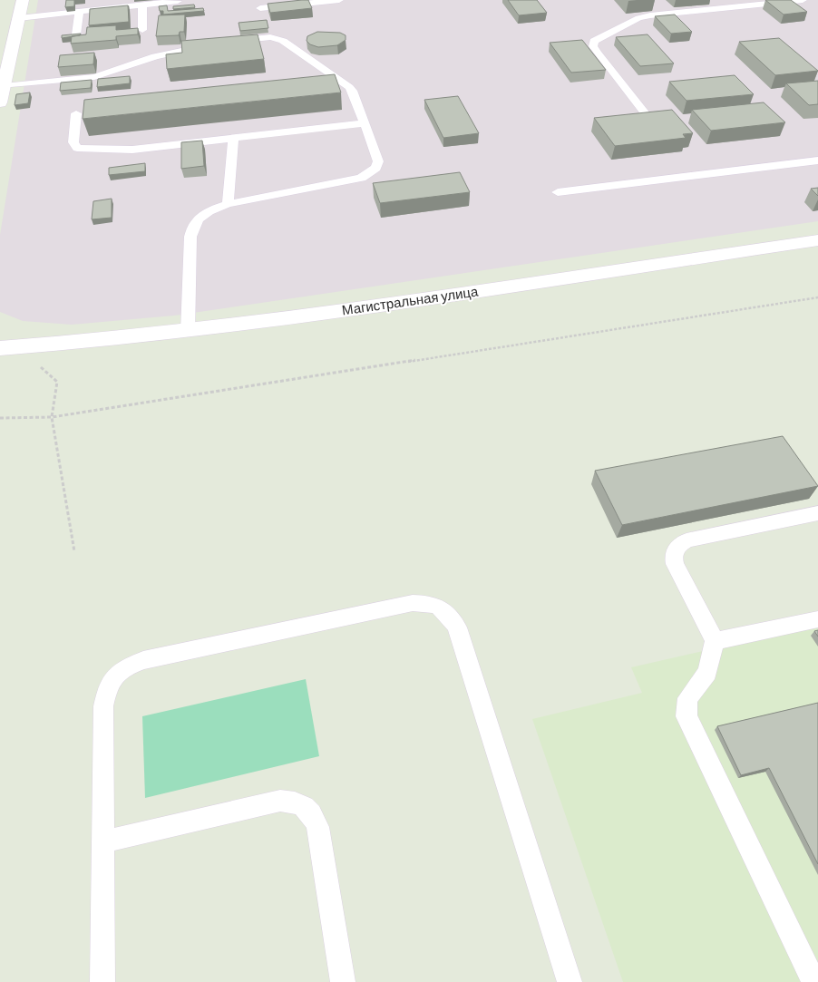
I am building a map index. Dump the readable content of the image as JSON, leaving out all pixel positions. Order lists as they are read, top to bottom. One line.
{"streets":{"main road":["Магистральная улица"]}}
